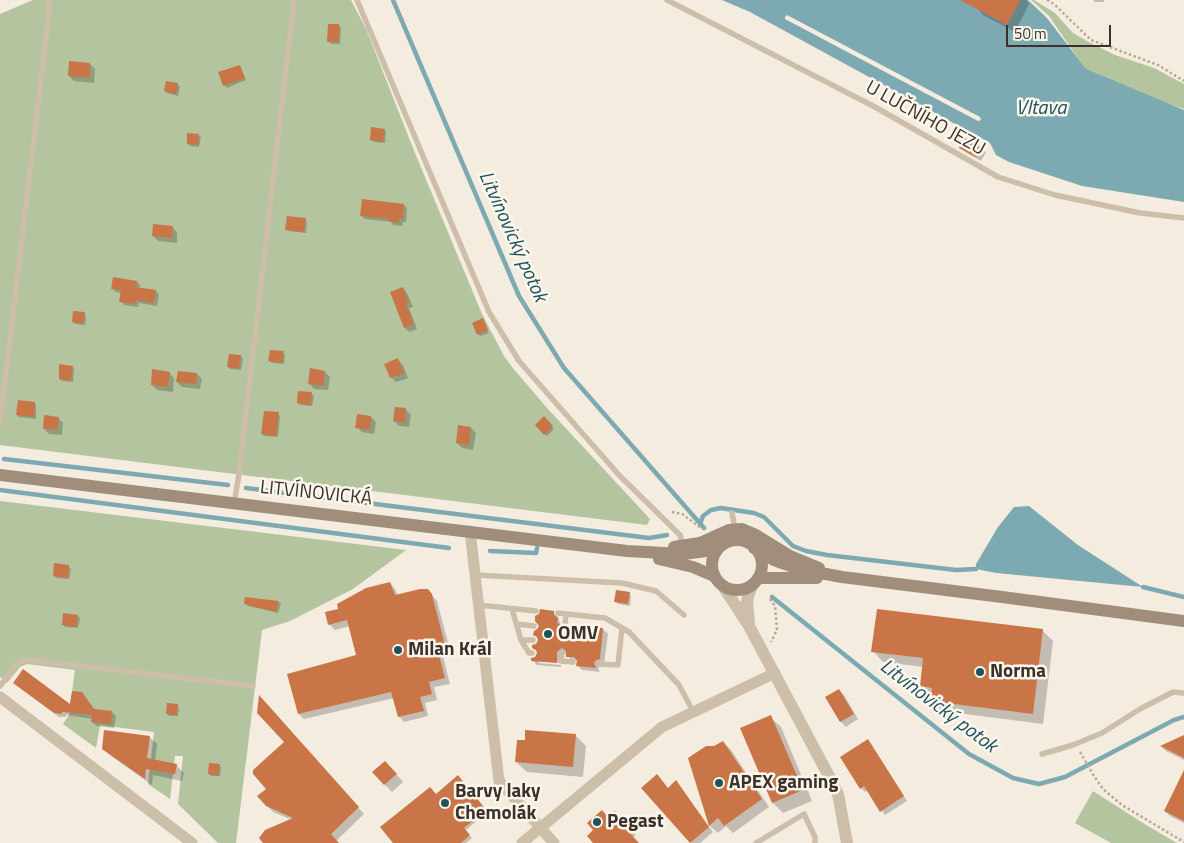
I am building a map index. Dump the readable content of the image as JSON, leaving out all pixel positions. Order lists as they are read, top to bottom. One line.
{"streets":{"main road":["LITVÍNOVICKÁ"],"lane":["U LUČNÍHO JEZU"]},"water":["Vltava","Litvínovický potok"],"places":["OMV","Milan Král","Norma","APEX gaming","Barvy laky Chemolák","Pegast"],"scale_bar":"50 m"}
